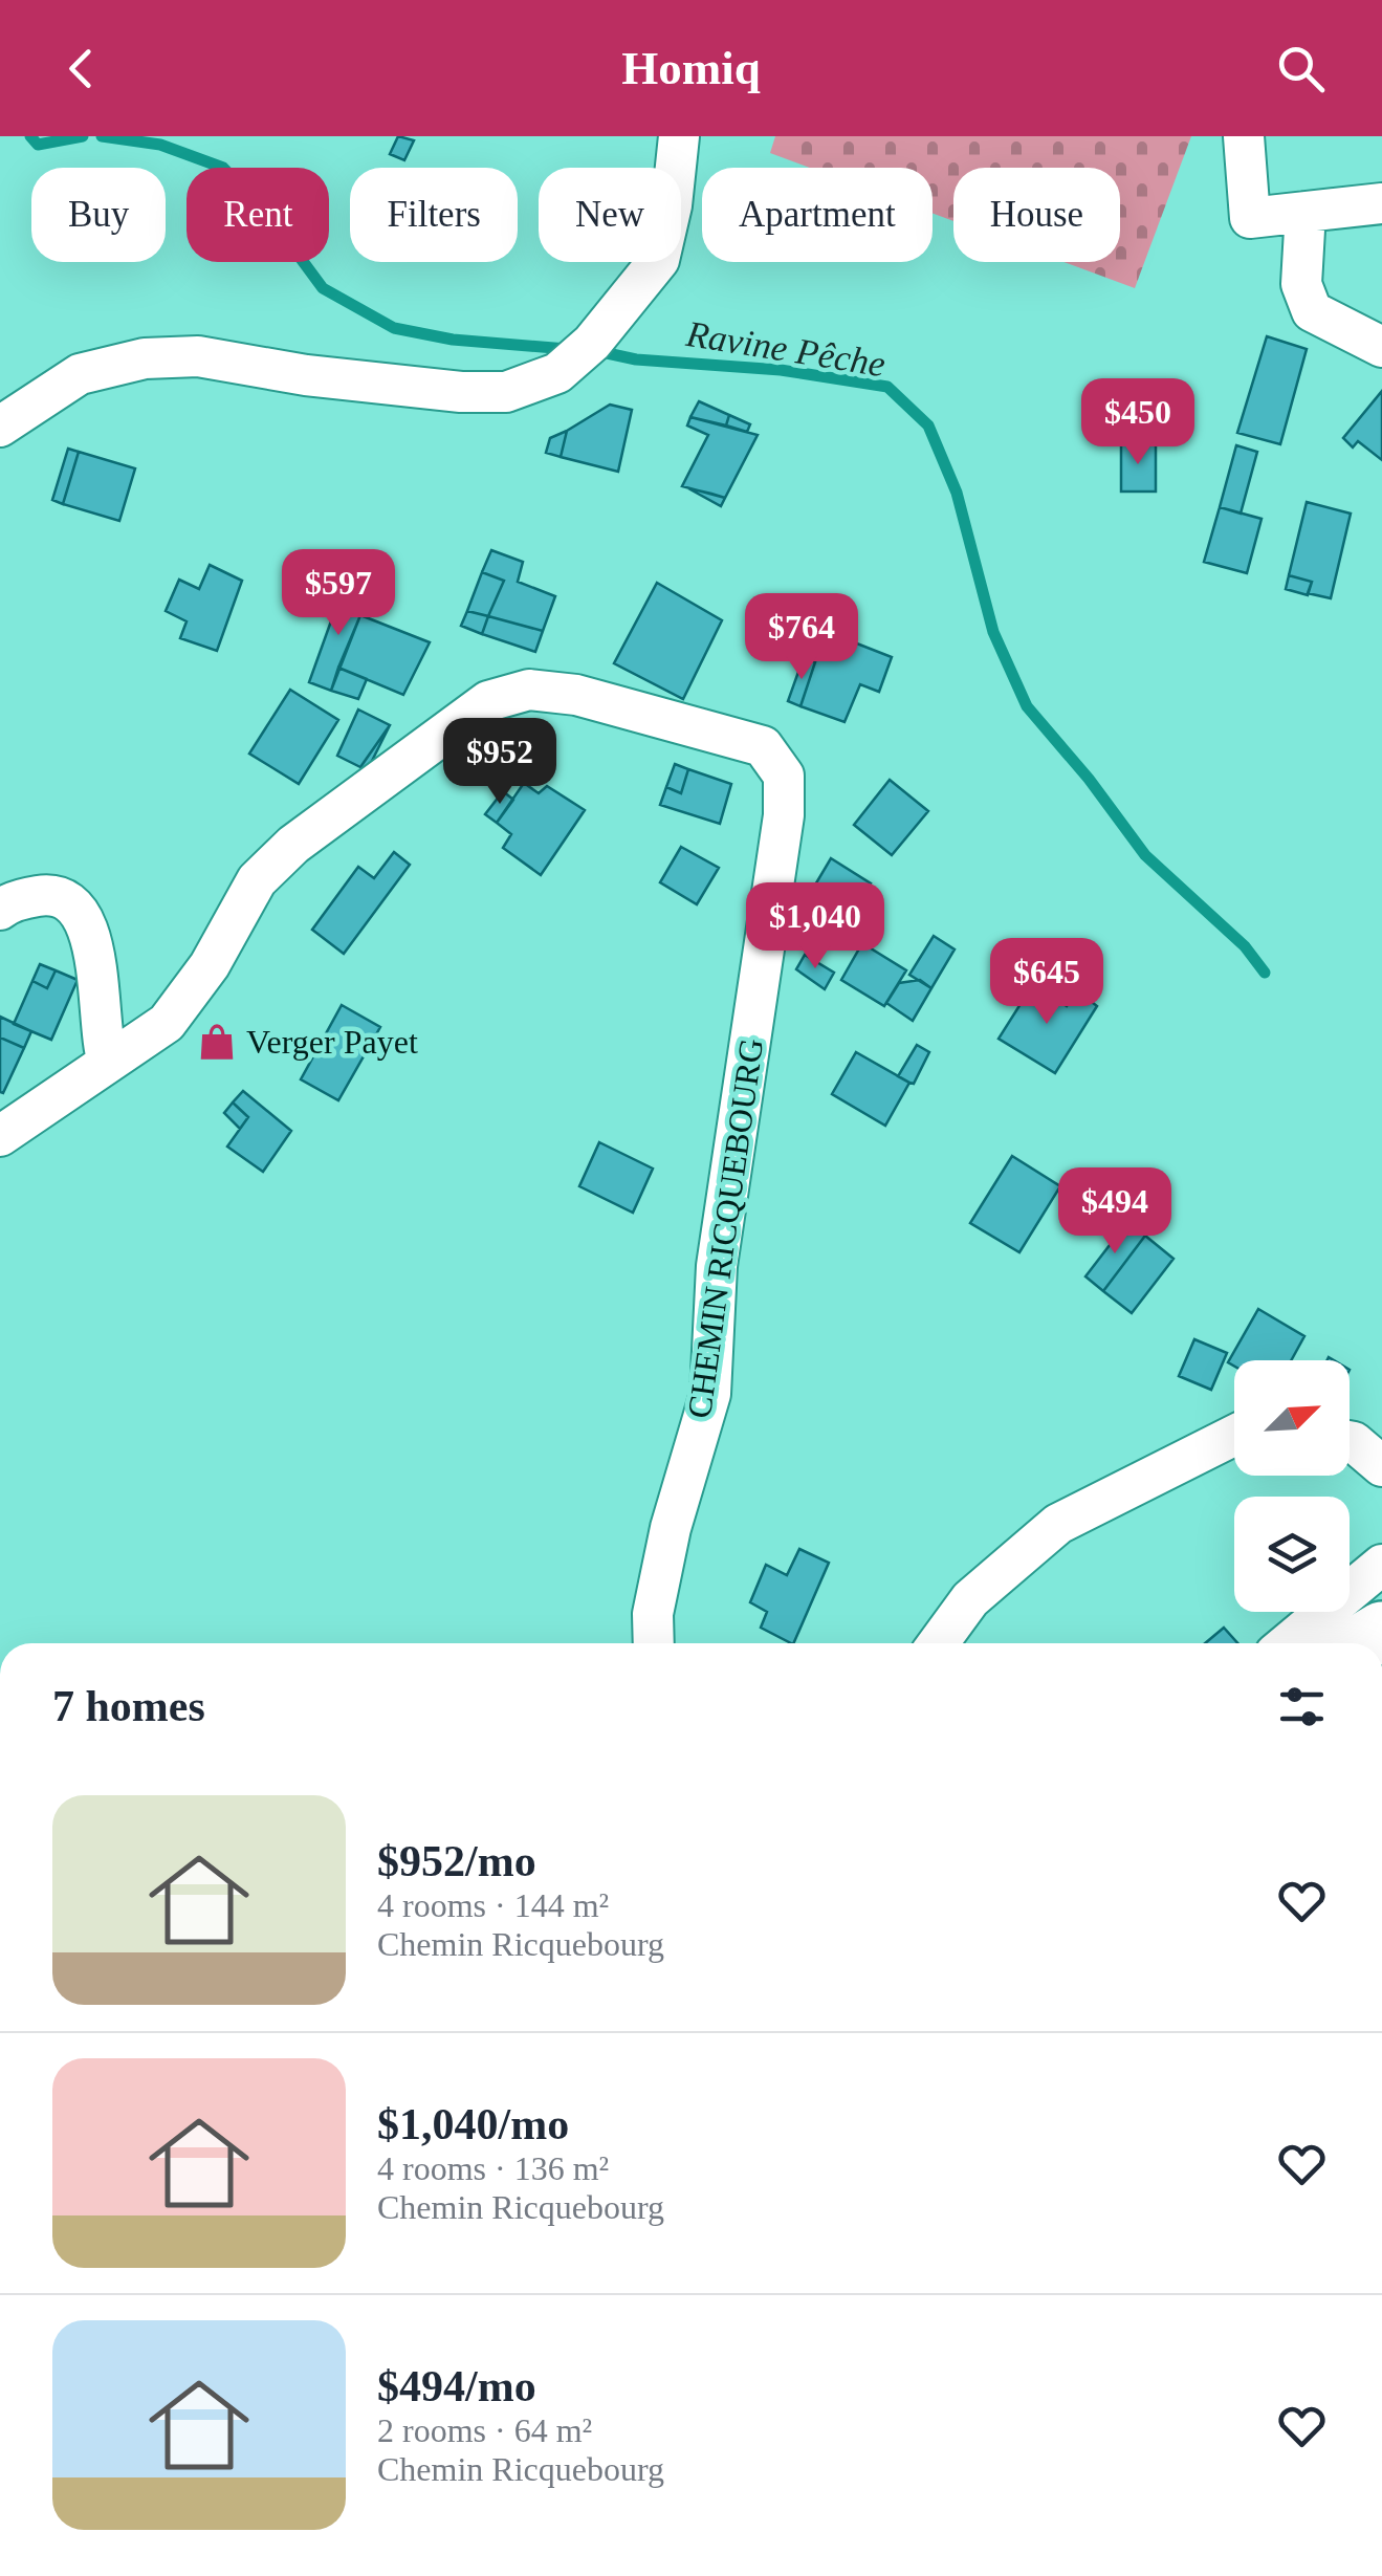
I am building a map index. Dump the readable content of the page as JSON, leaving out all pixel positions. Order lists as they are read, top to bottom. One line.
{"streets":{"street":["CHEMIN RICQUEBOURG"]},"water":["Ravine Pêche"],"places":{"shop":["Verger Payet"]},"north":"top right","page":{"header":"Homiq","chip":["Buy","Rent","Filters","New","Apartment","House"],"price":["$450","$597","$764","$952","$1,040","$645","$494"],"heading":"7 homes","list":[{"name":"$952/mo","note":"4 rooms · 144 m² · Chemin Ricquebourg"},{"name":"$1,040/mo","note":"4 rooms · 136 m² · Chemin Ricquebourg"},{"name":"$494/mo","note":"2 rooms · 64 m² · Chemin Ricquebourg"}]}}
